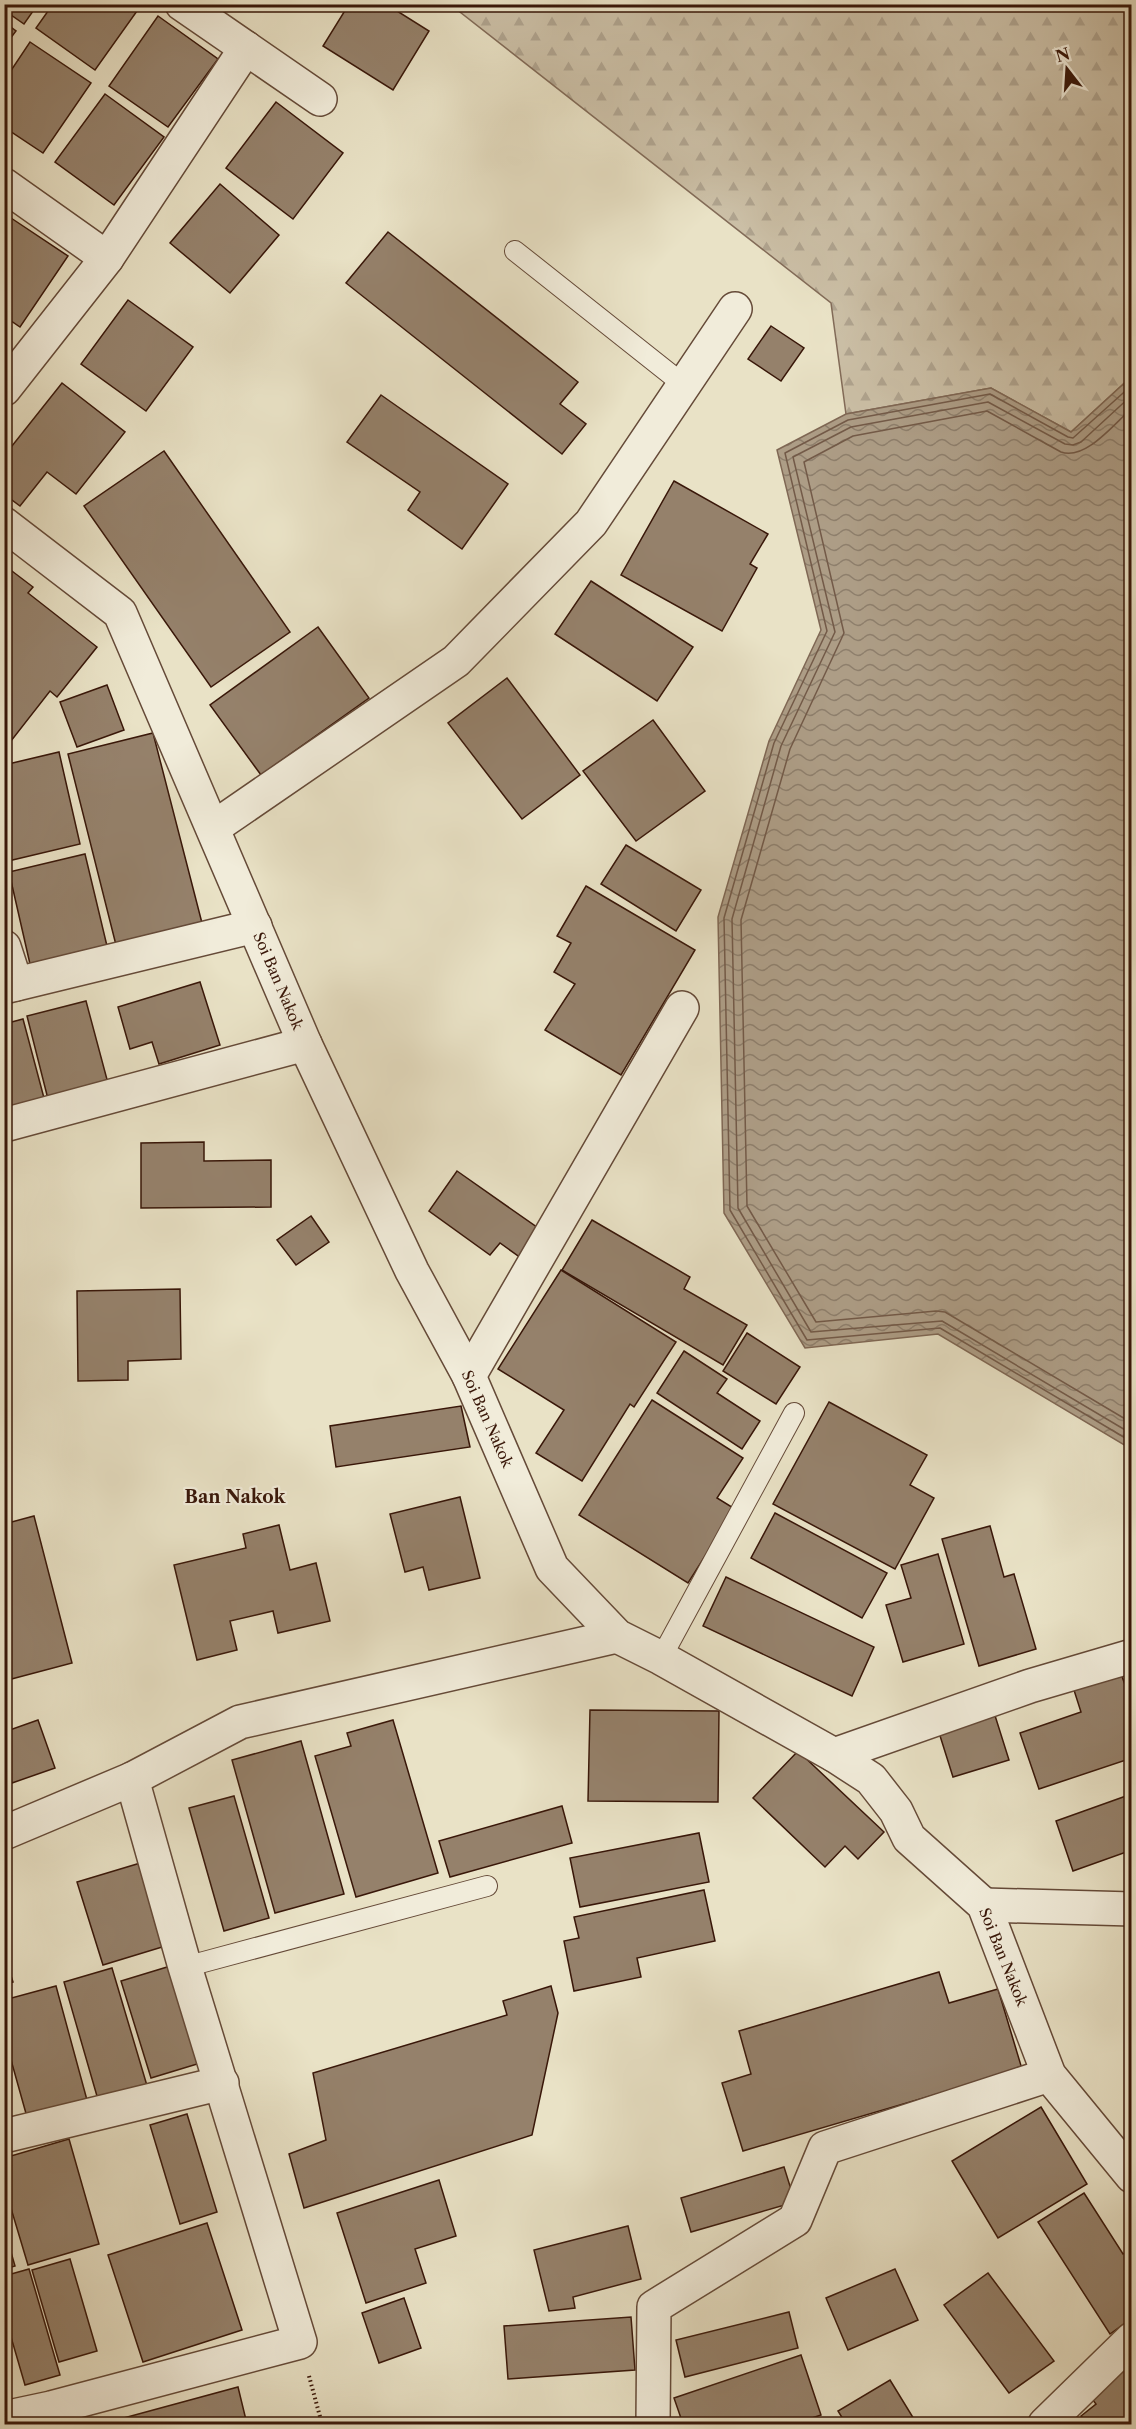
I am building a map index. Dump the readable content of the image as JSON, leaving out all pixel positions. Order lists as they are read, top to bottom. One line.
{"streets":{"street":["Soi Ban Nakok"]},"districts":["Ban Nakok"],"north":"top"}
